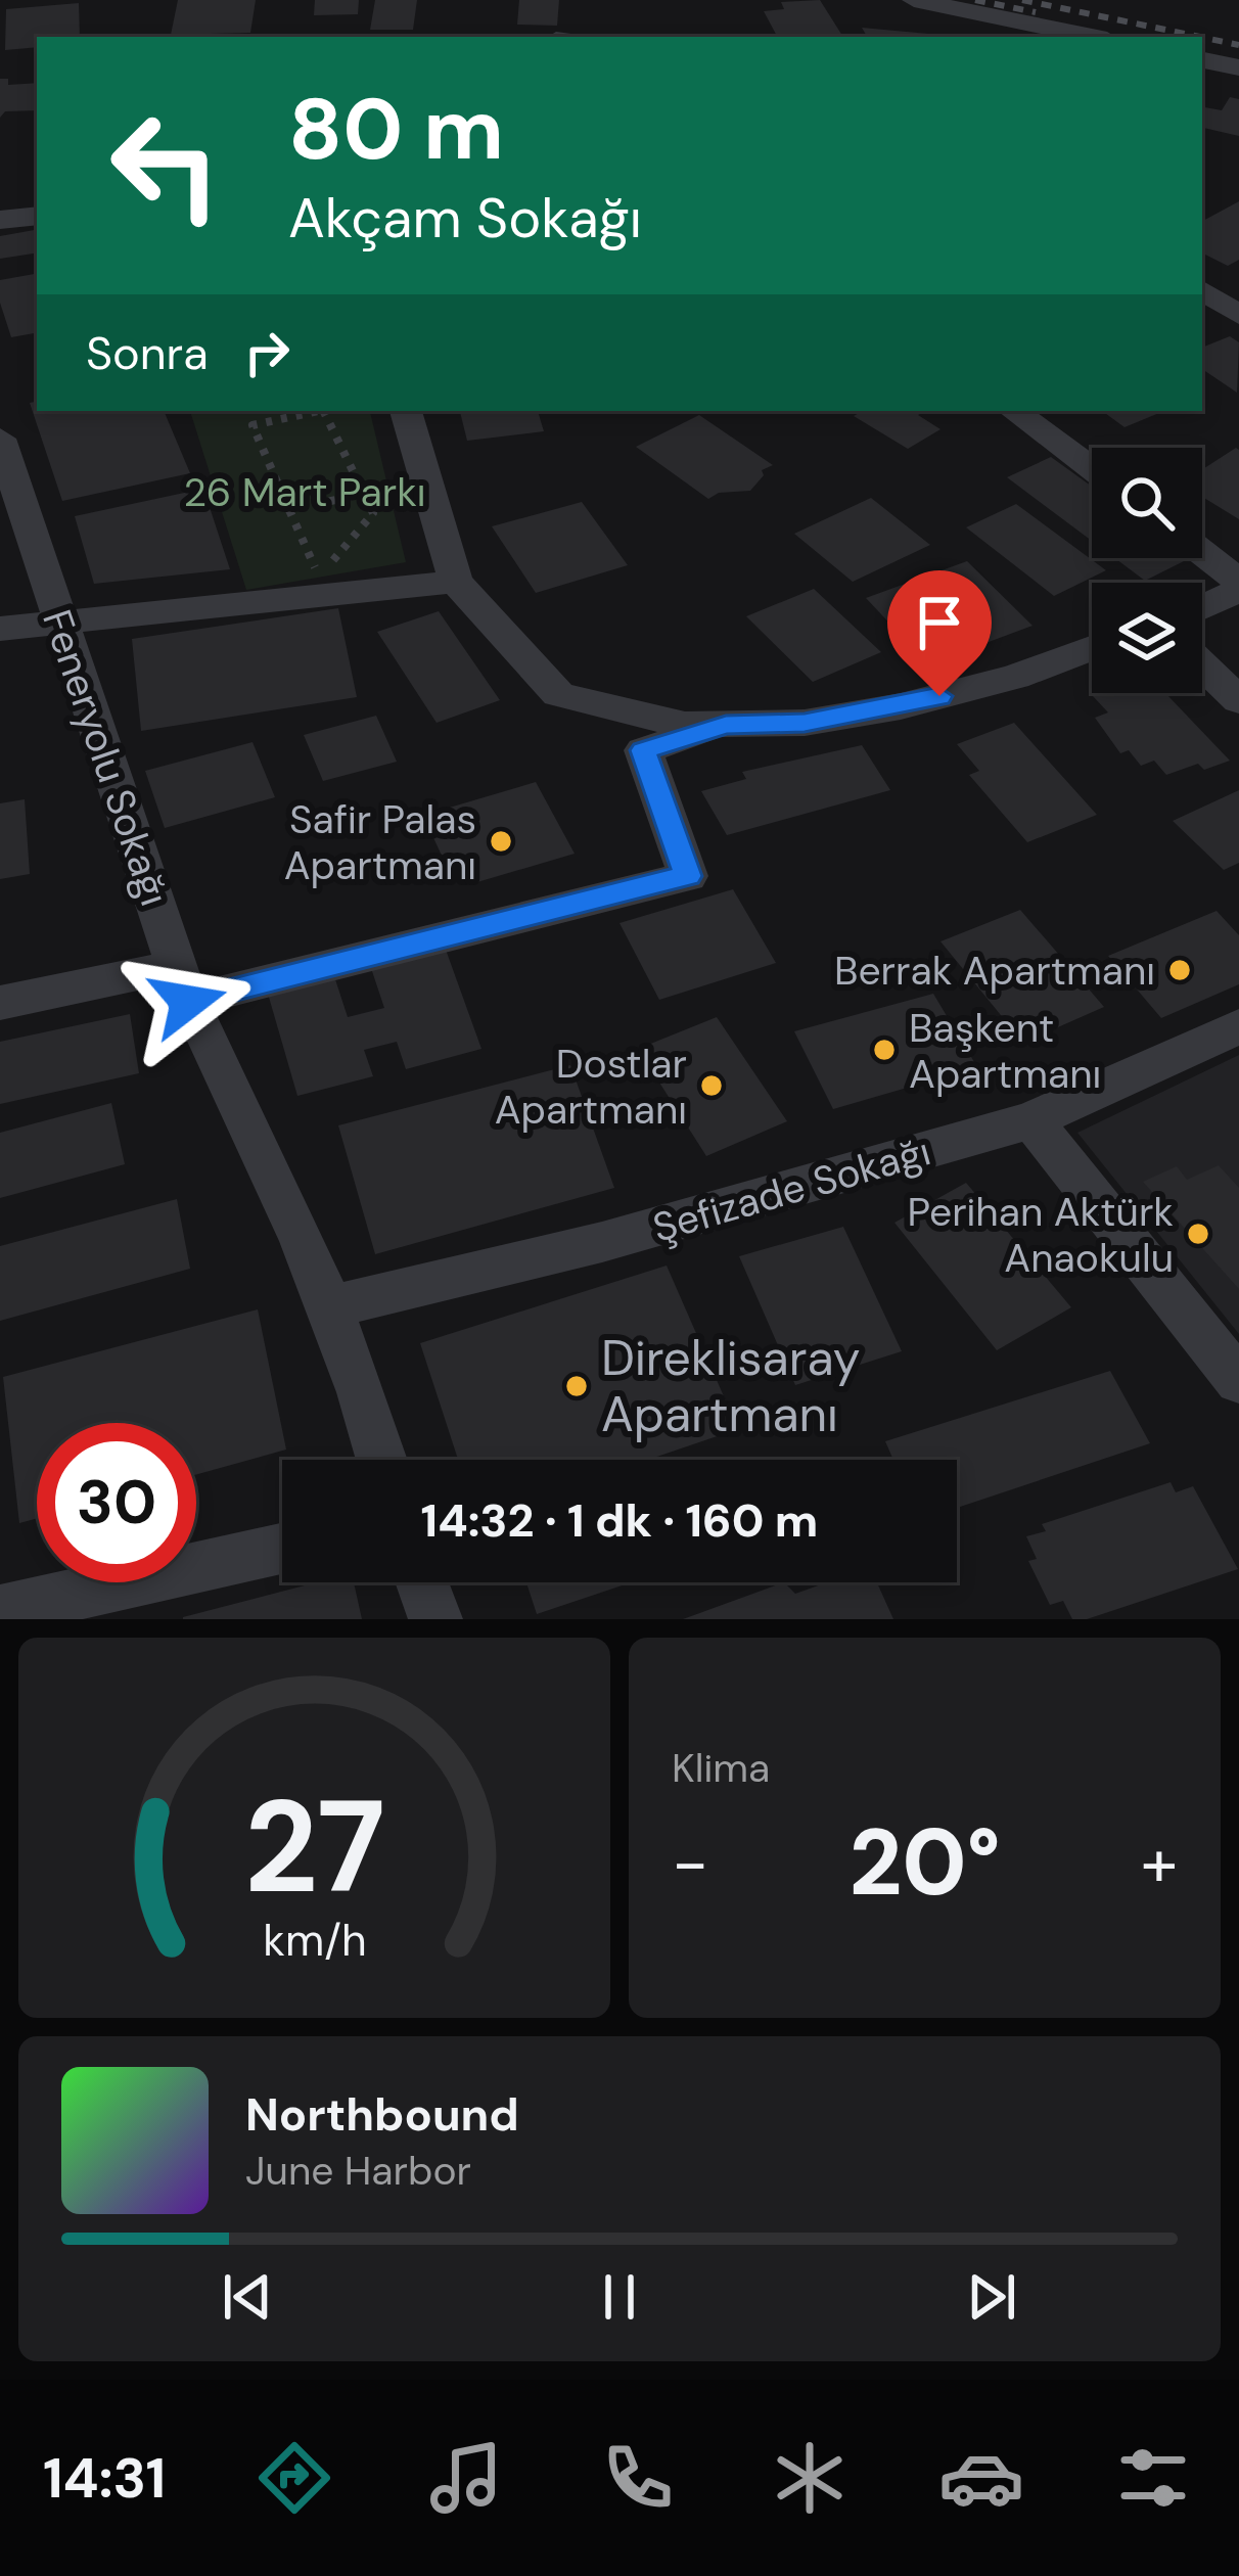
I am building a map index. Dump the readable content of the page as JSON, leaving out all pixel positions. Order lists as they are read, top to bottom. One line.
{"streets":{"street":["Feneryolu Sokağı","Şefizade Sokağı"]},"crossings":[["Feneryolu Sokağı","Şefizade Sokağı"]],"parks":["26 Mart Parkı"],"places":["Safir Palas Apartmanı","Berrak Apartmanı","Başkent Apartmanı","Dostlar Apartmanı","Perihan Aktürk Anaokulu","Direklisaray Apartmanı"],"page":{"turn":["80 m","Akçam Sokağı"],"then":"Sonra","limit":"30","trip":"14:32 · 1 dk · 160 m","tile":"Klima","heat":["−","20°","+"],"song":["Northbound","June Harbor"],"tabs":"14:31","gauge":["27","km/h"]}}
